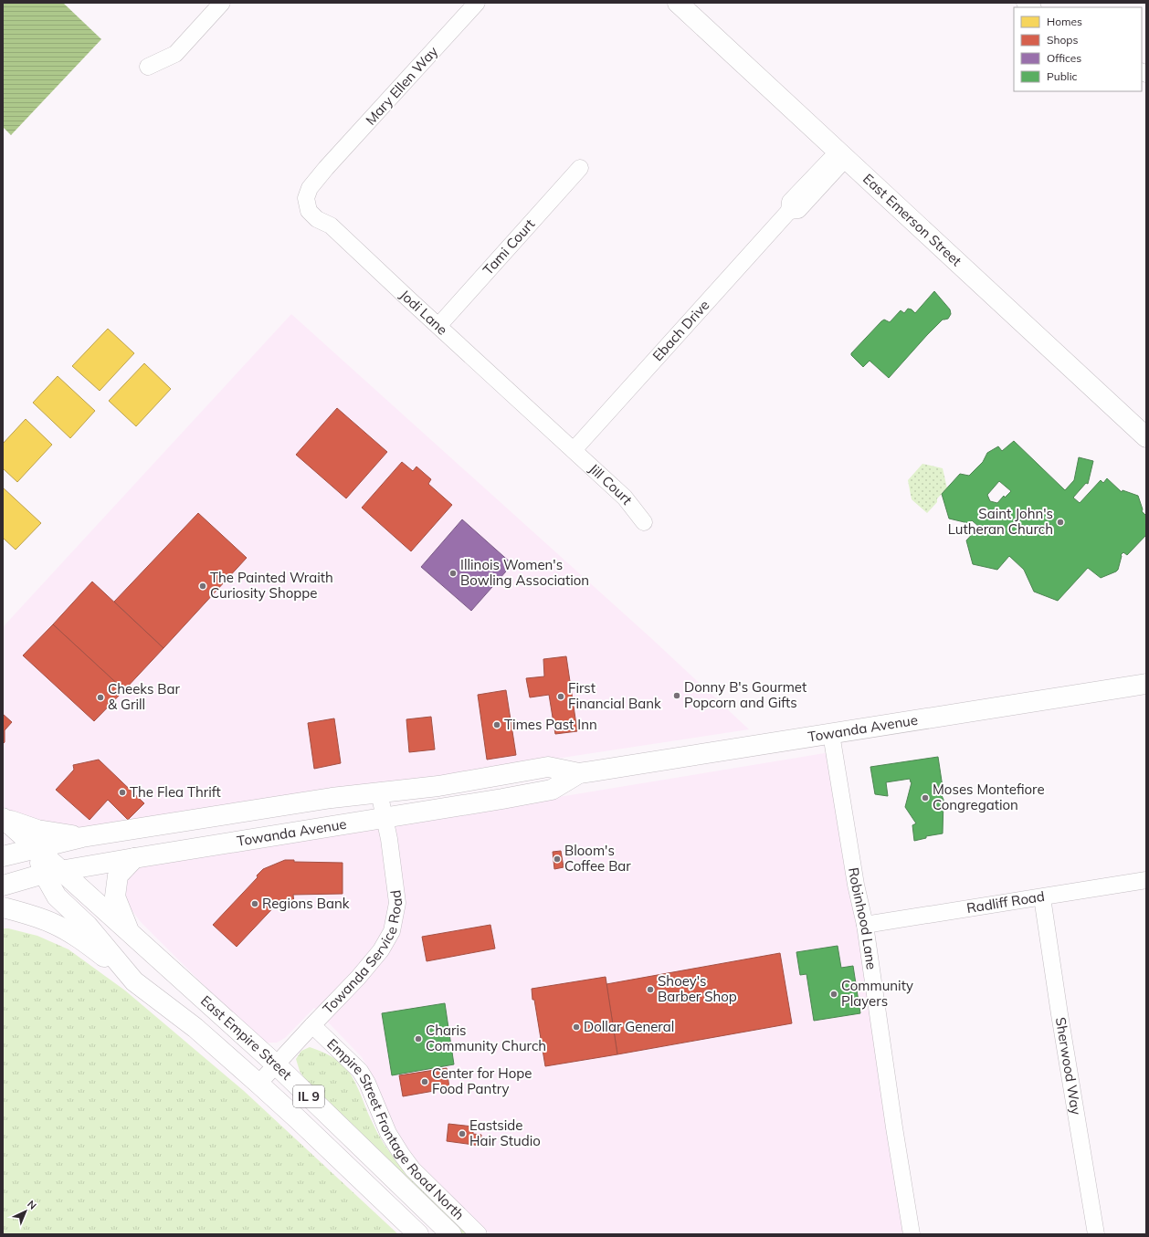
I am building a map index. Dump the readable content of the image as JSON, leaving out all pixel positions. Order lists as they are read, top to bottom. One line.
{"streets":{"main road":["East Emerson Street","Towanda Avenue","East Empire Street","IL 9"],"street":["Mary Ellen Way","Tami Court","Jodi Lane","Ebach Drive","Jill Court","Radliff Road","Robinhood Lane","Towanda Service Road","Sherwood Way","Empire Street Frontage Road North"]},"crossings":[["Mary Ellen Way","Jodi Lane"],["East Emerson Street","Ebach Drive"],["Tami Court","Jodi Lane"],["Jodi Lane","Ebach Drive"],["Jodi Lane","Jill Court"],["Ebach Drive","Jill Court"],["Towanda Avenue","Robinhood Lane"],["Towanda Avenue","Towanda Service Road"],["Towanda Avenue","East Empire Street"],["Radliff Road","Robinhood Lane"],["Radliff Road","Sherwood Way"],["Towanda Service Road","East Empire Street"],["Towanda Service Road","Empire Street Frontage Road North"],["East Empire Street","IL 9"]],"places":["Saint John's Lutheran Church","Illinois Women's Bowling Association","The Painted Wraith Curiosity Shoppe","Donny B's Gourmet Popcorn and Gifts","First Financial Bank","Cheeks Bar & Grill","Times Past Inn","The Flea Thrift","Moses Montefiore Congregation","Bloom's Coffee Bar","Regions Bank","Shoey's Barber Shop","Community Players","Dollar General","Charis Community Church","Center for Hope Food Pantry","Eastside Hair Studio"],"legend":["Homes","Shops","Offices","Public"],"north":"top right"}
